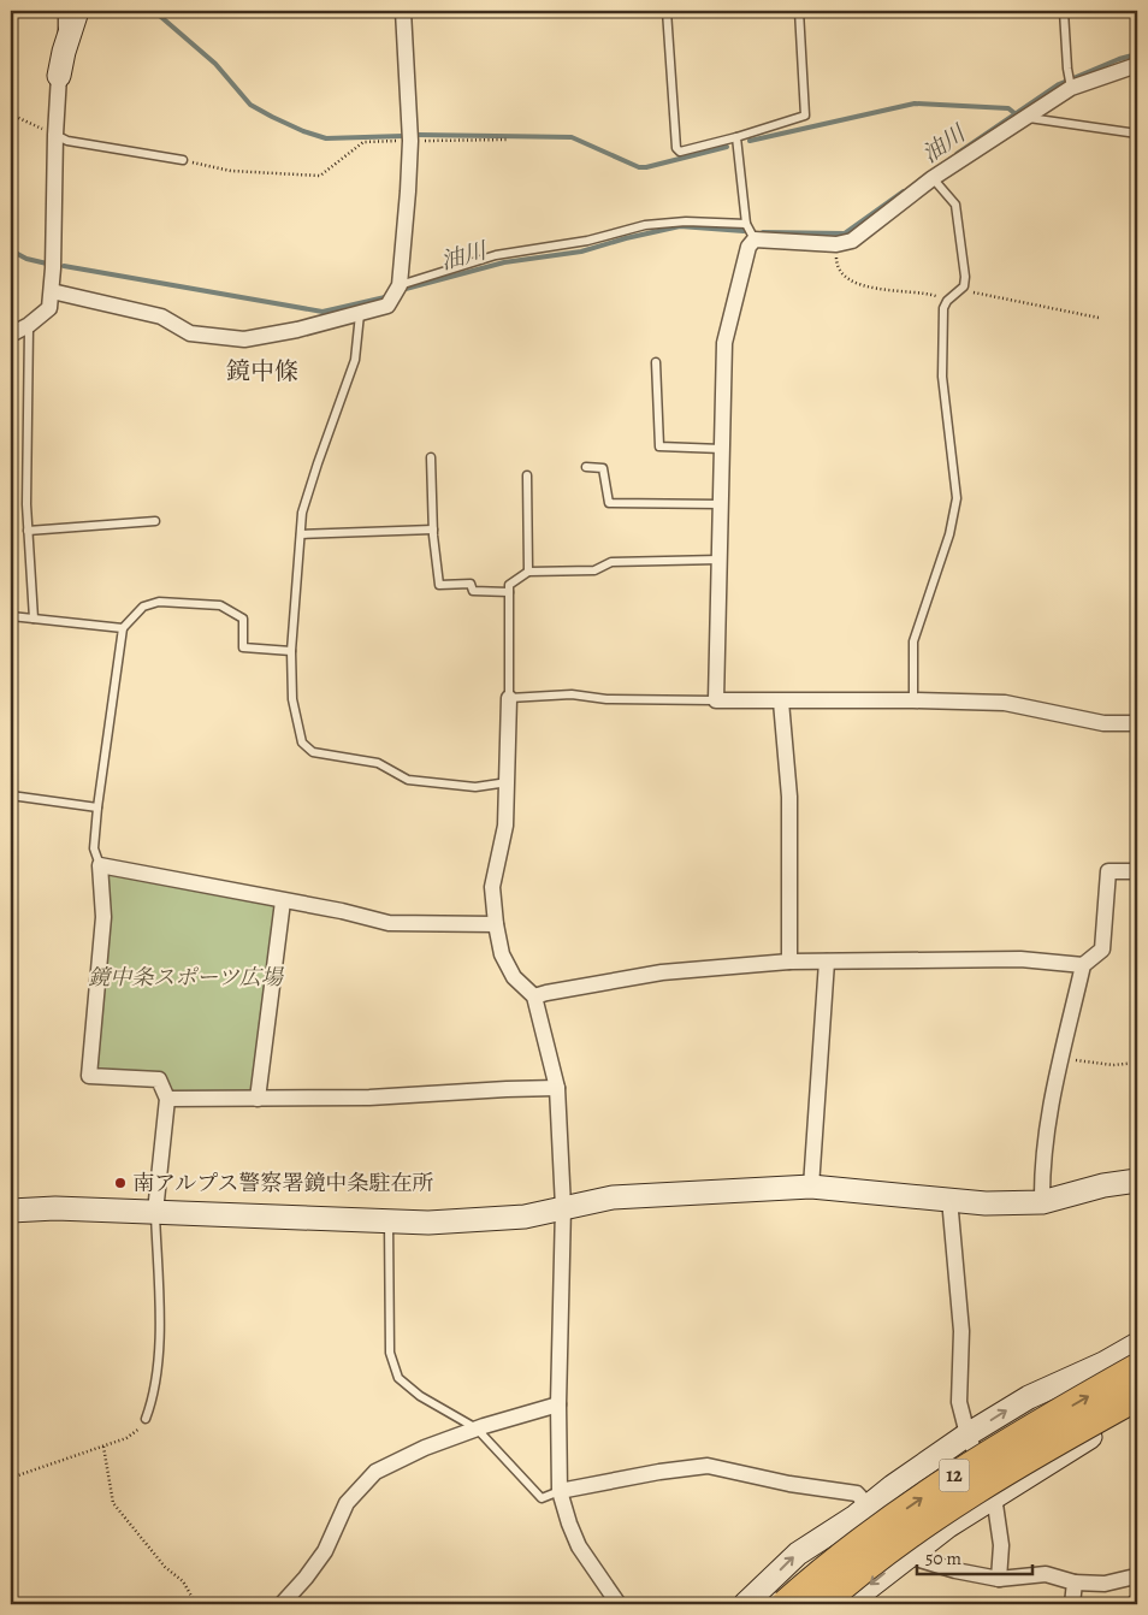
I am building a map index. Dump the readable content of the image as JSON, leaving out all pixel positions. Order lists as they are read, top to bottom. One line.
{"streets":{"highway":["12"]},"districts":["鏡中條"],"water":["油川"],"parks":["鏡中条スポーツ広場"],"places":["南アルプス警察署鏡中条駐在所"],"scale_bar":"50 m"}
